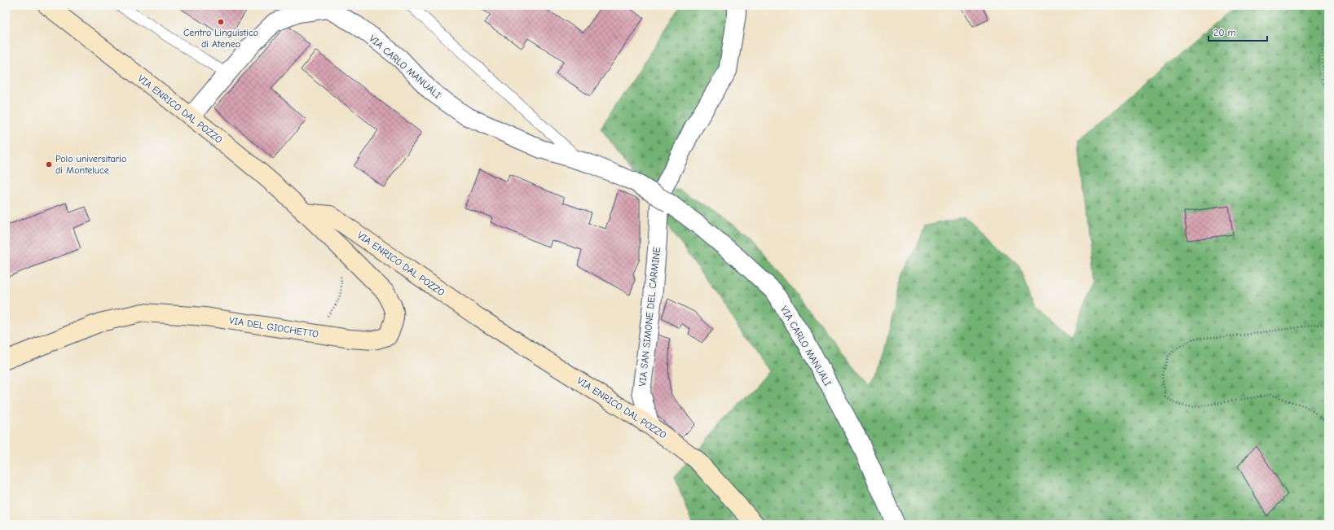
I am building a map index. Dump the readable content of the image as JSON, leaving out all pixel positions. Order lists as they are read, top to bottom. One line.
{"streets":{"street":["VIA CARLO MANUALI","VIA ENRICO DAL POZZO","VIA SAN SIMONE DEL CARMINE","VIA DEL GIOCHETTO"]},"crossings":[["VIA CARLO MANUALI","VIA ENRICO DAL POZZO"],["VIA CARLO MANUALI","VIA SAN SIMONE DEL CARMINE"],["VIA ENRICO DAL POZZO","VIA SAN SIMONE DEL CARMINE"],["VIA ENRICO DAL POZZO","VIA DEL GIOCHETTO"]],"places":["Centro Linguistico di Ateneo","Polo universitario di Monteluce"],"scale_bar":"20 m"}
